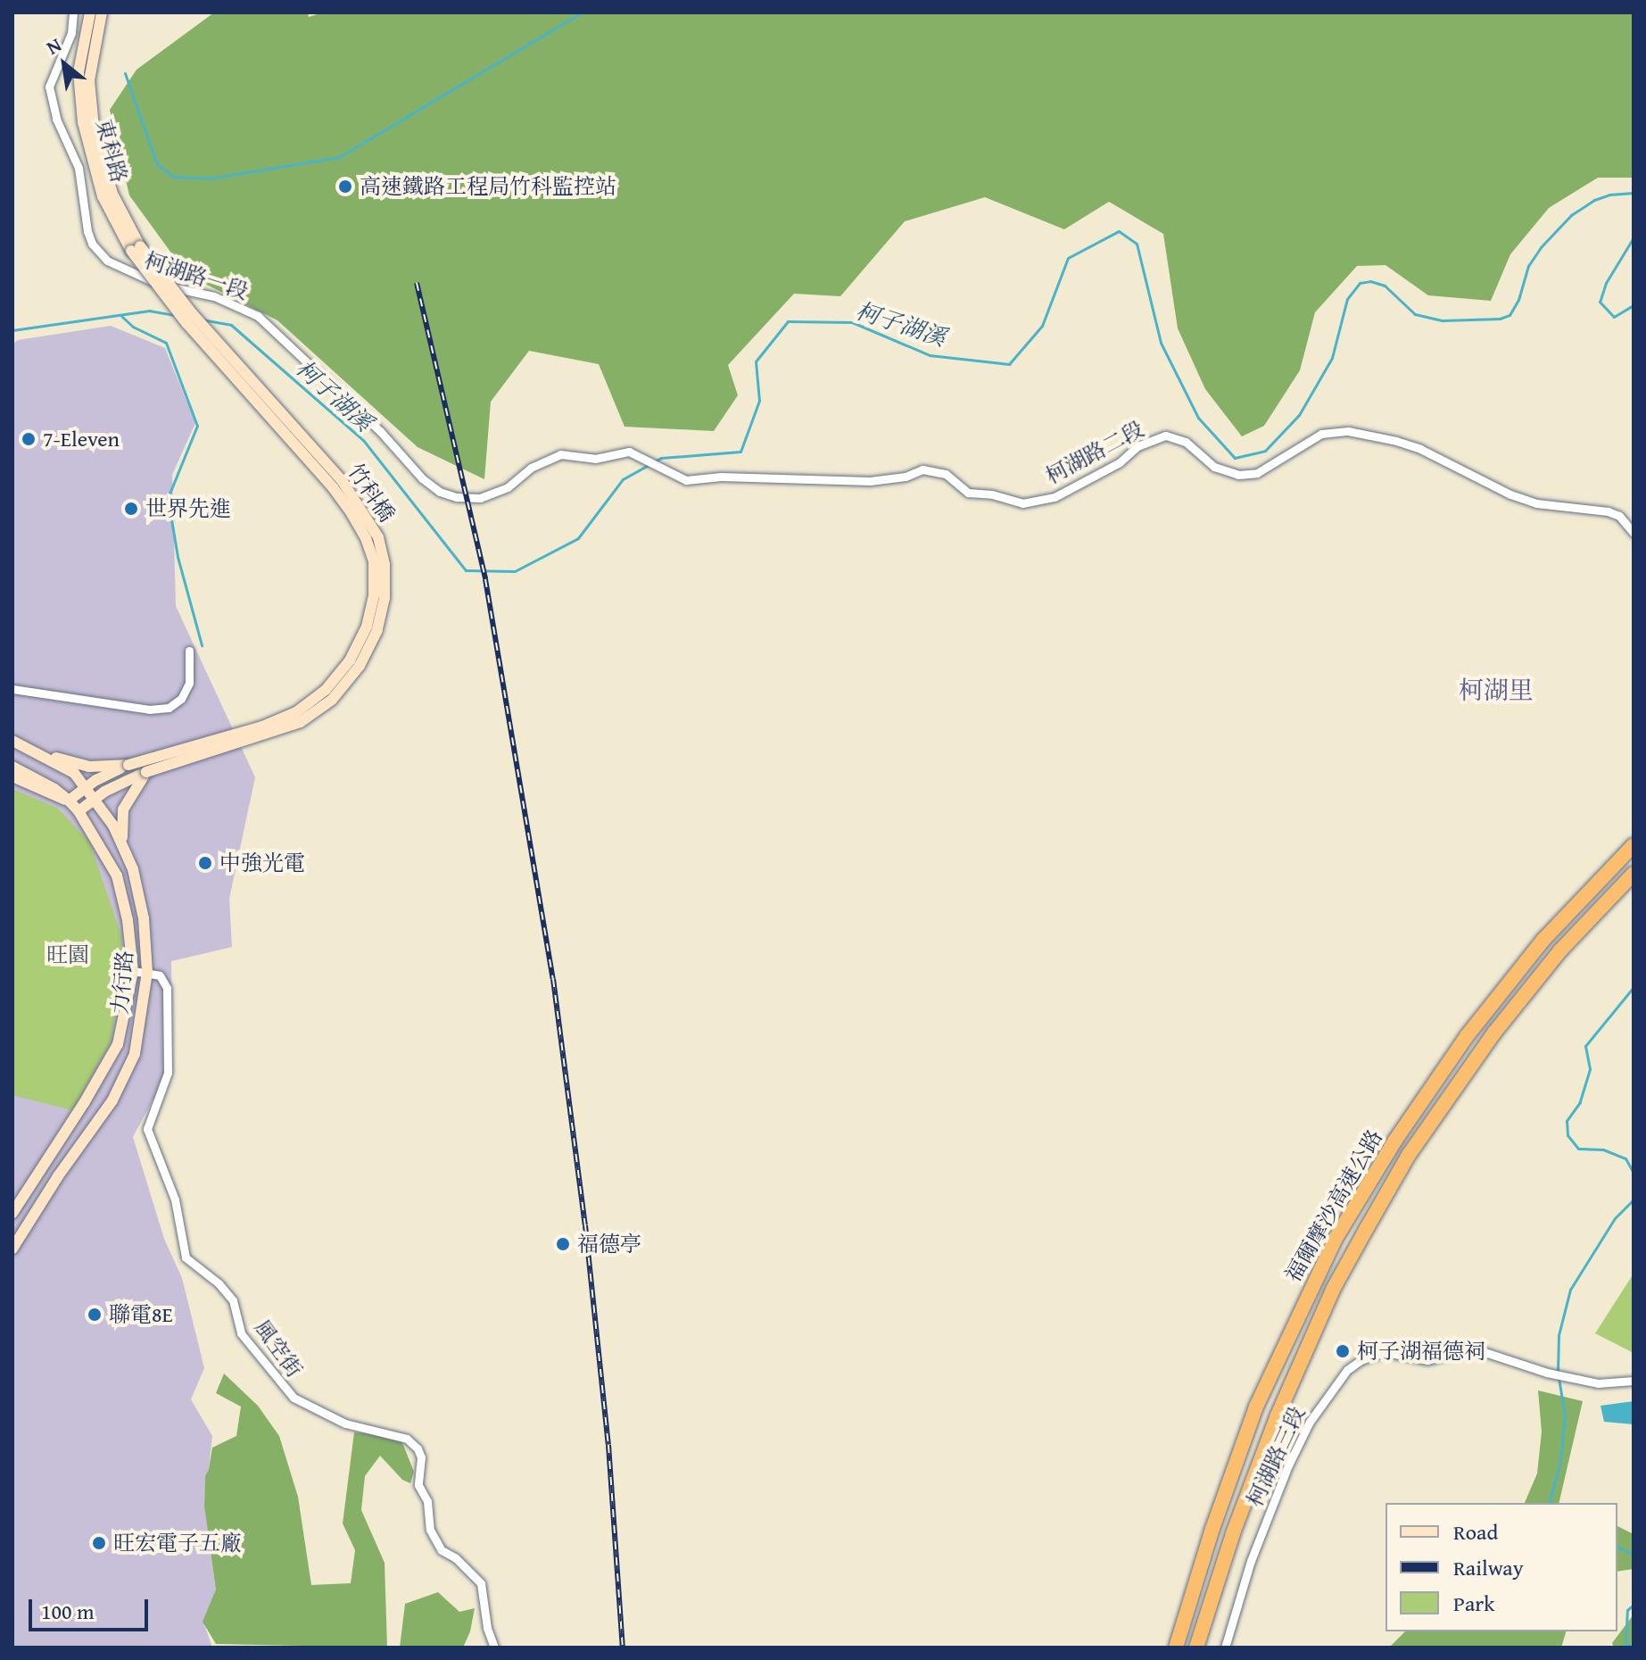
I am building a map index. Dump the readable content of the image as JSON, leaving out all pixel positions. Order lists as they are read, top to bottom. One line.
{"streets":{"highway":["福爾摩沙高速公路"],"street":["東科路","柯湖路一段","柯湖路二段","竹科橋","力行路","風空街","柯湖路三段"]},"crossings":[["東科路","竹科橋"],["柯湖路一段","柯湖路二段"],["力行路","風空街"]],"districts":["柯湖里"],"water":["柯子湖溪"],"parks":["旺園"],"places":["高速鐵路工程局竹科監控站","7-Eleven","世界先進","中強光電","福德亭","聯電8E","柯子湖福德祠","旺宏電子五廠"],"legend":["Road","Railway","Park"],"scale_bar":"100 m","north":"top left"}
